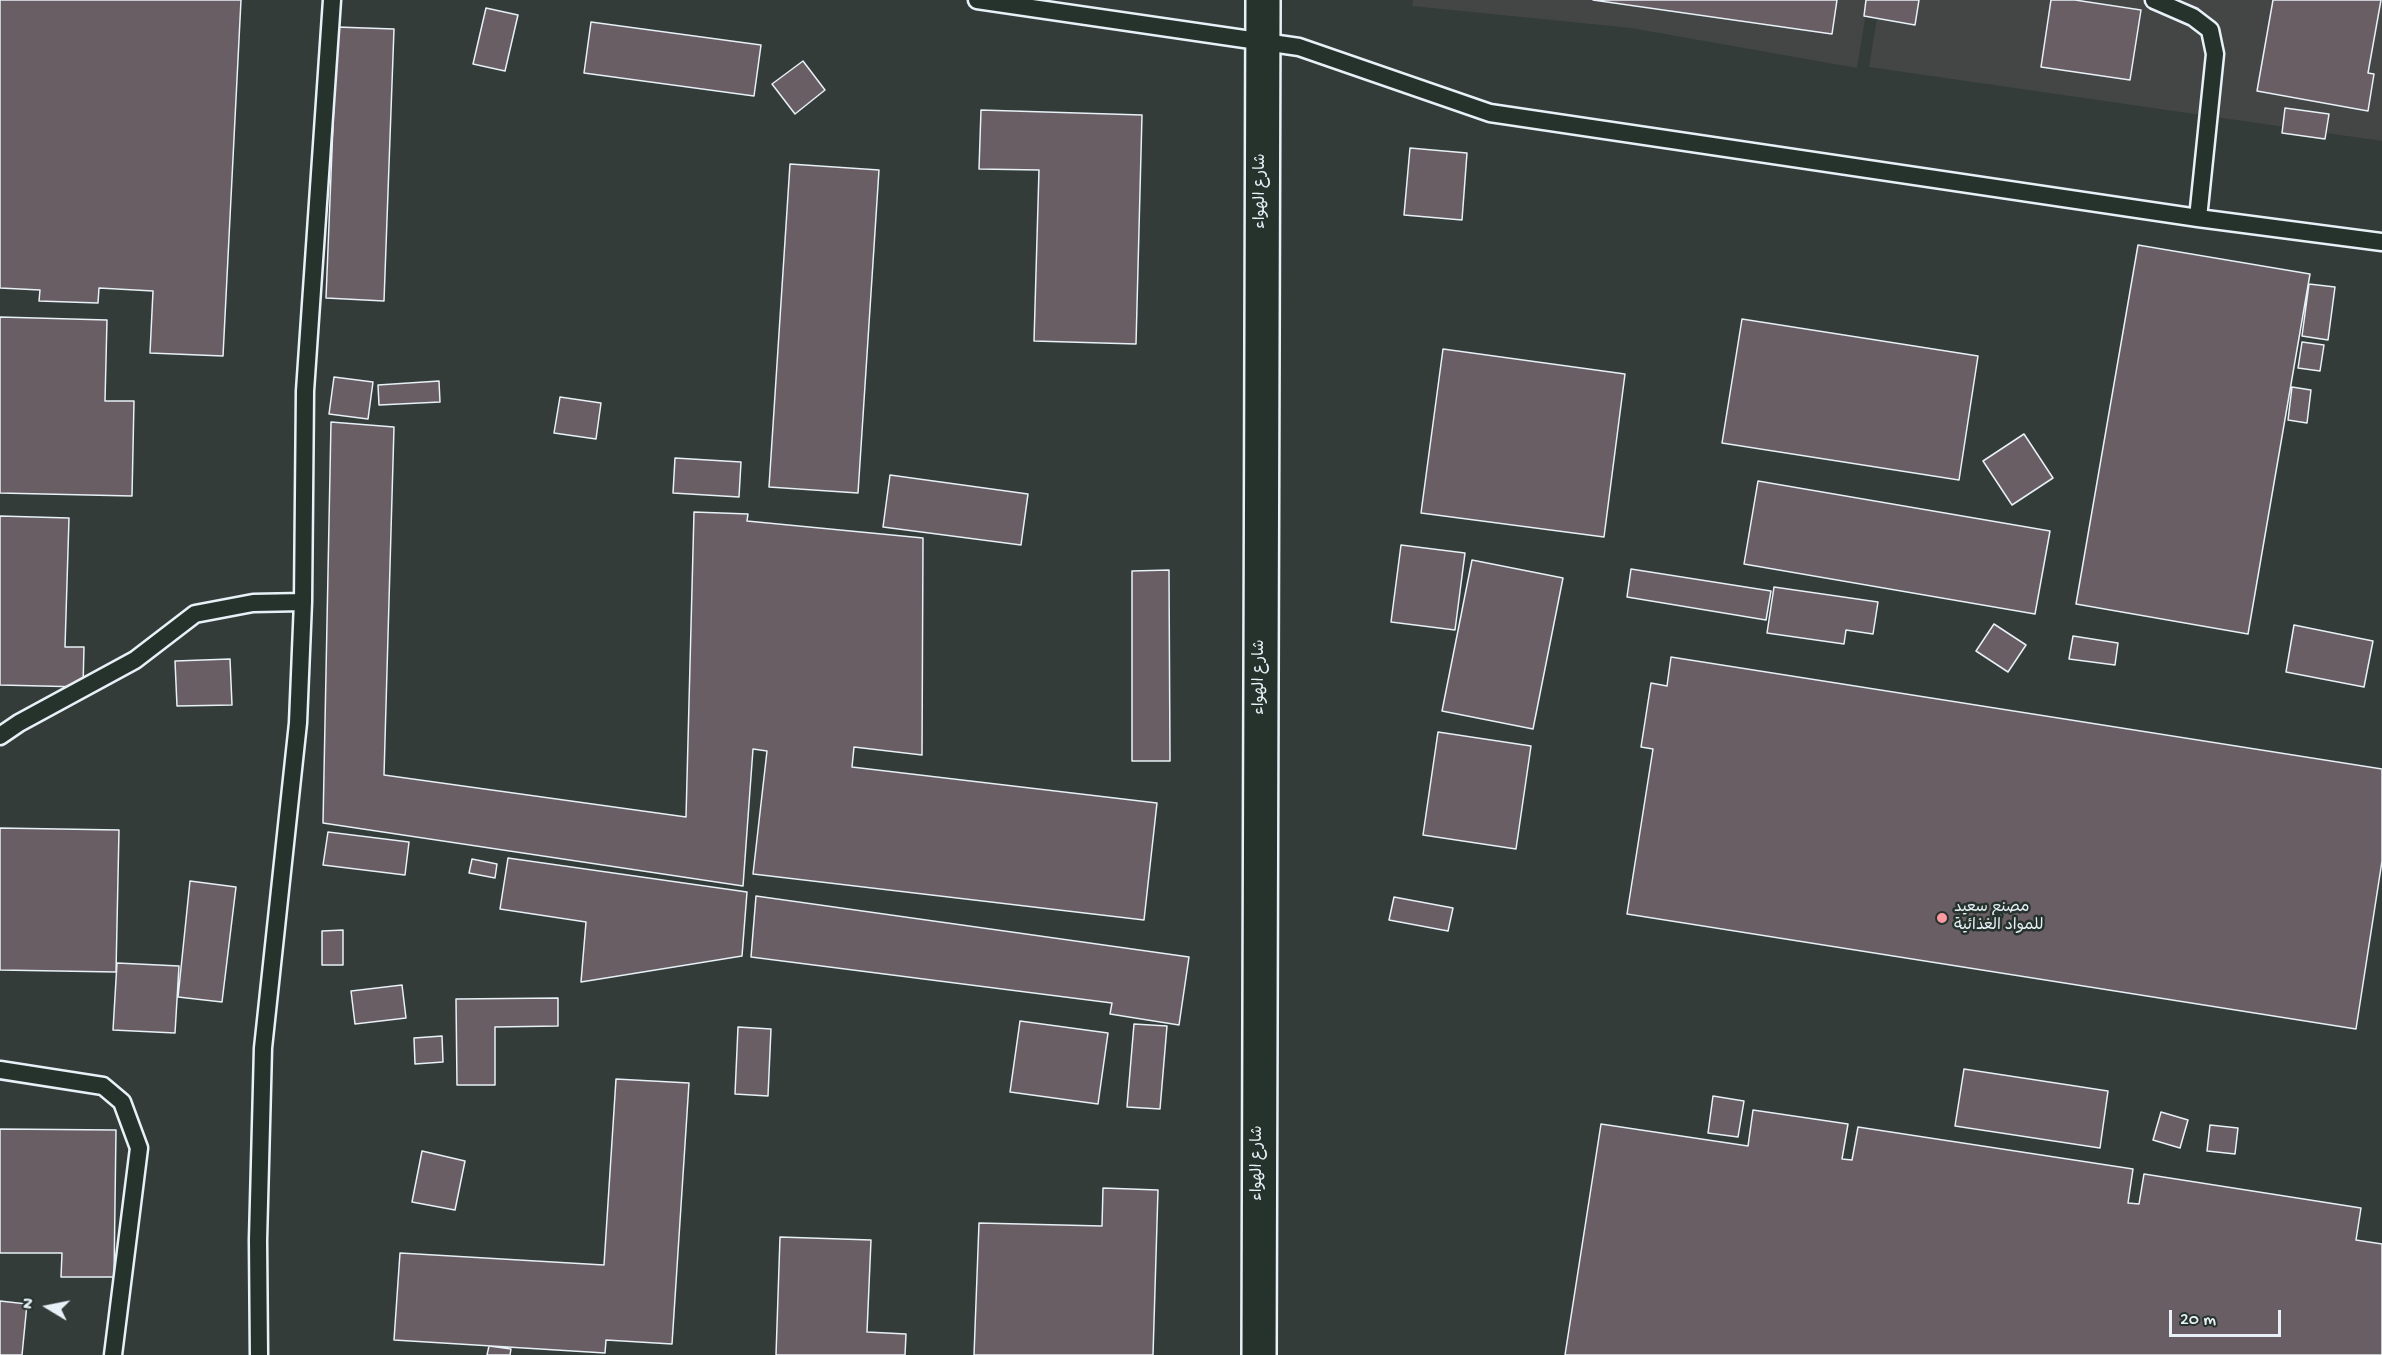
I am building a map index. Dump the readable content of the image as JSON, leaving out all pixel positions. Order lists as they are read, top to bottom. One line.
{"streets":{"street":["شارع الهواء"]},"places":["مصنع سعيد للمواد الغذائية"],"scale_bar":"20 m","north":"left"}
